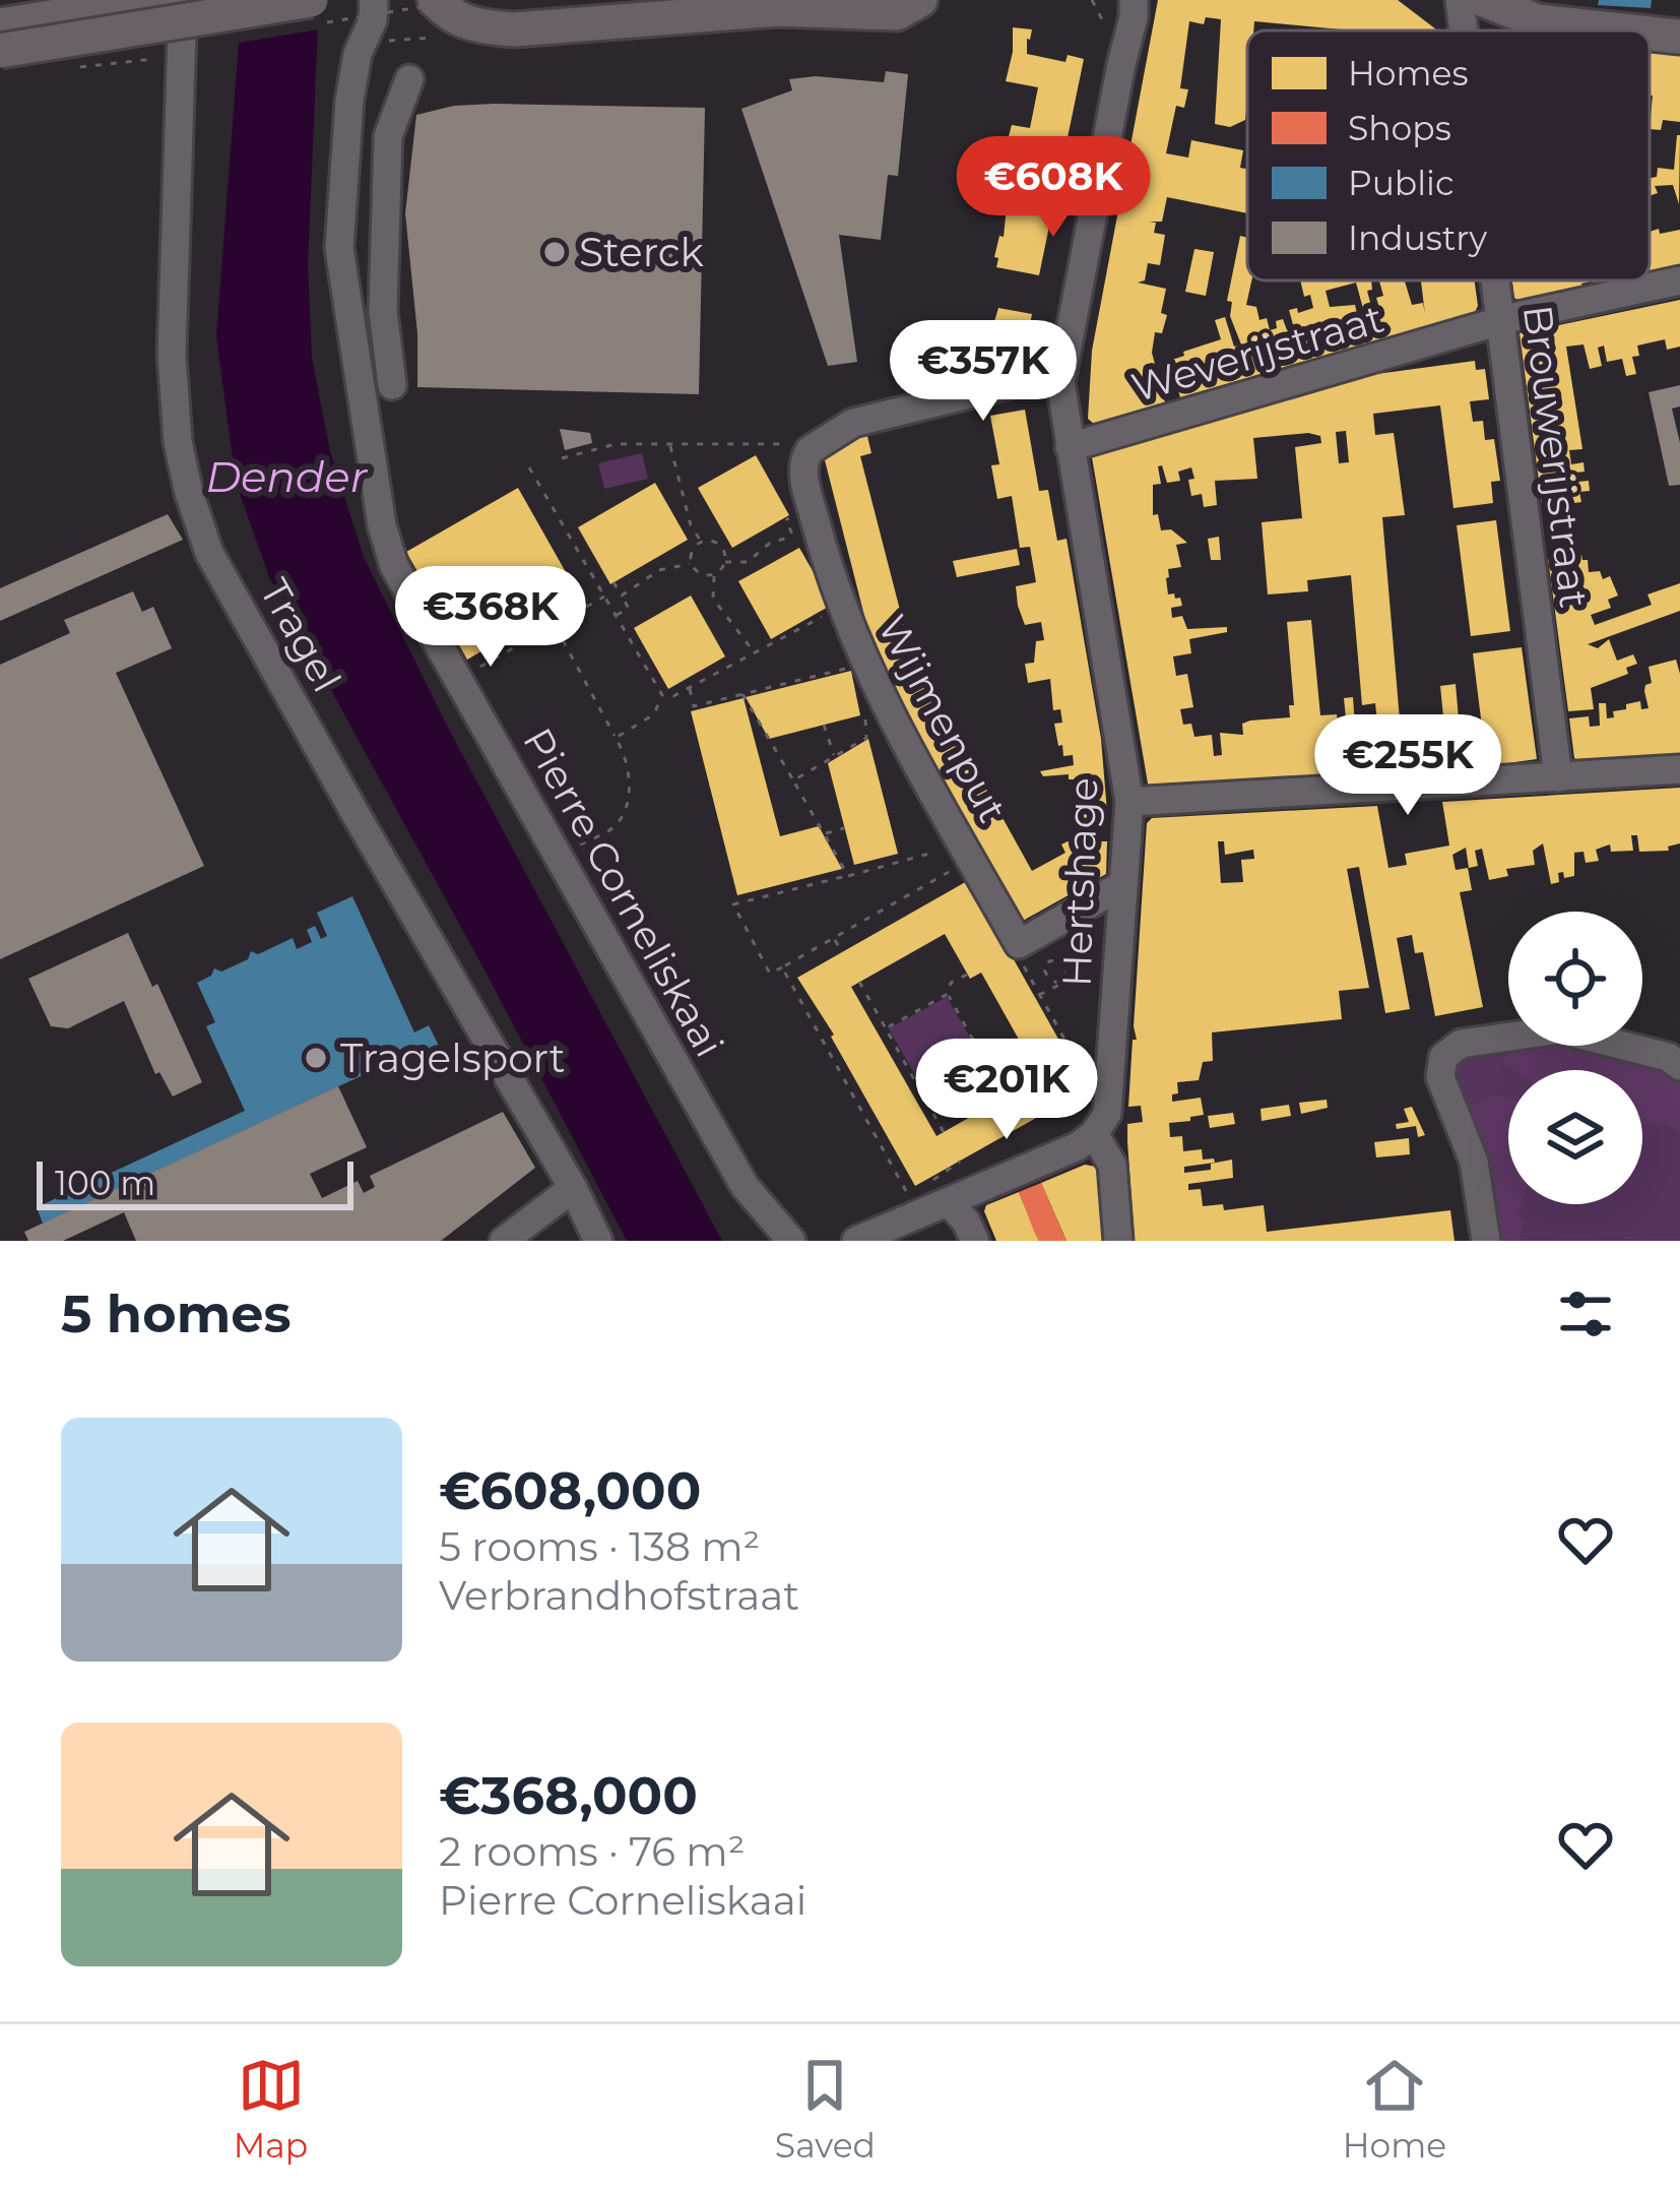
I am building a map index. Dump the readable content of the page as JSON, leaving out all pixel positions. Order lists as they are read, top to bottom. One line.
{"streets":{"street":["Weverijstraat","Brouwerijstraat","Tragel","Wijmenput","Hertshage","Pierre Corneliskaai"]},"crossings":[["Weverijstraat","Brouwerijstraat"],["Weverijstraat","Hertshage"]],"water":["Dender"],"places":["Sterck","Tragelsport"],"legend":["Homes","Shops","Public","Industry"],"scale_bar":"100 m","page":{"price":["€608K","€357K","€368K","€255K","€201K"],"scale":"100 m","heading":"5 homes","list":[{"name":"€608,000","note":"5 rooms · 138 m² · Verbrandhofstraat"},{"name":"€368,000","note":"2 rooms · 76 m² · Pierre Corneliskaai"}],"tabs":["Map","Saved","Home"]}}
